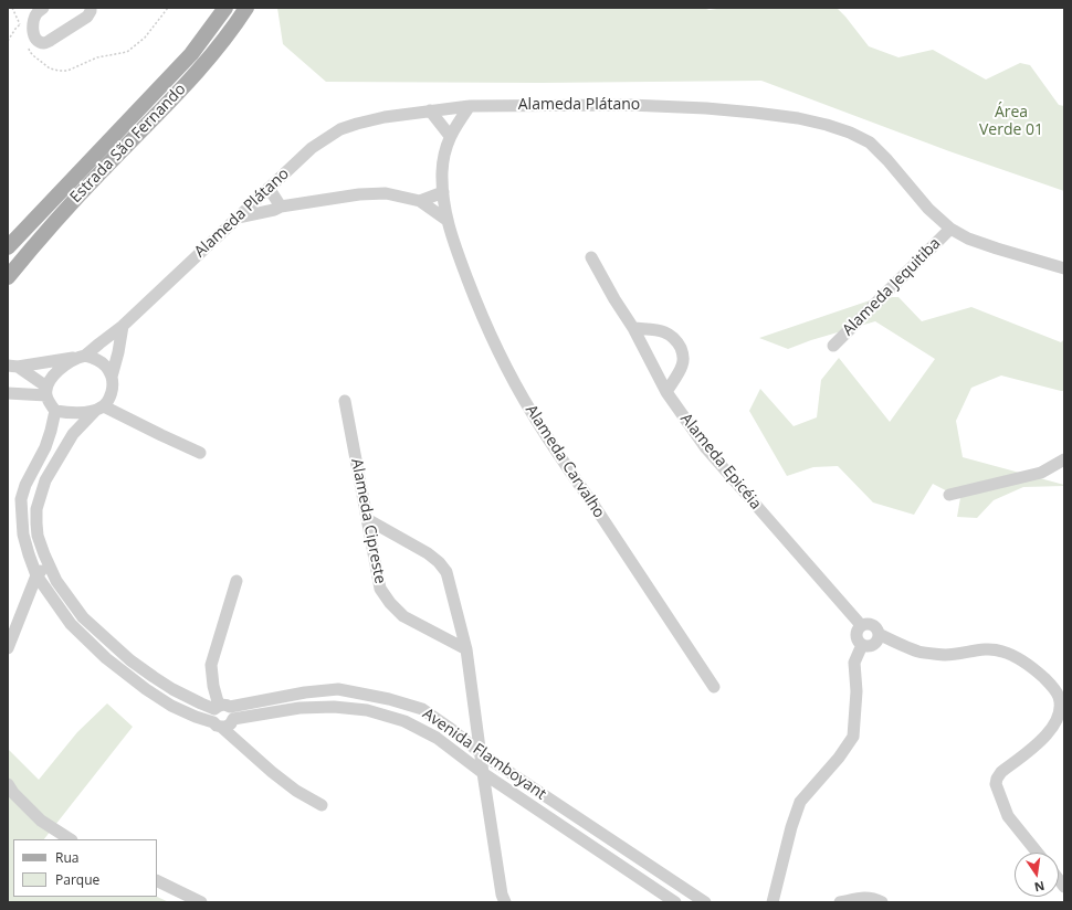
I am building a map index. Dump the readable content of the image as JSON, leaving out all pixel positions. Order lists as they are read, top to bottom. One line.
{"streets":{"main road":["Estrada São Fernando"],"street":["Alameda Plátano","Alameda Jequitiba","Alameda Carvalho","Alameda Epicéia","Alameda Cipreste","Avenida Flamboyant"]},"crossings":[["Alameda Plátano","Alameda Jequitiba"],["Alameda Plátano","Alameda Carvalho"]],"parks":["Área Verde 01"],"legend":["Rua","Parque"],"north":"bottom"}
